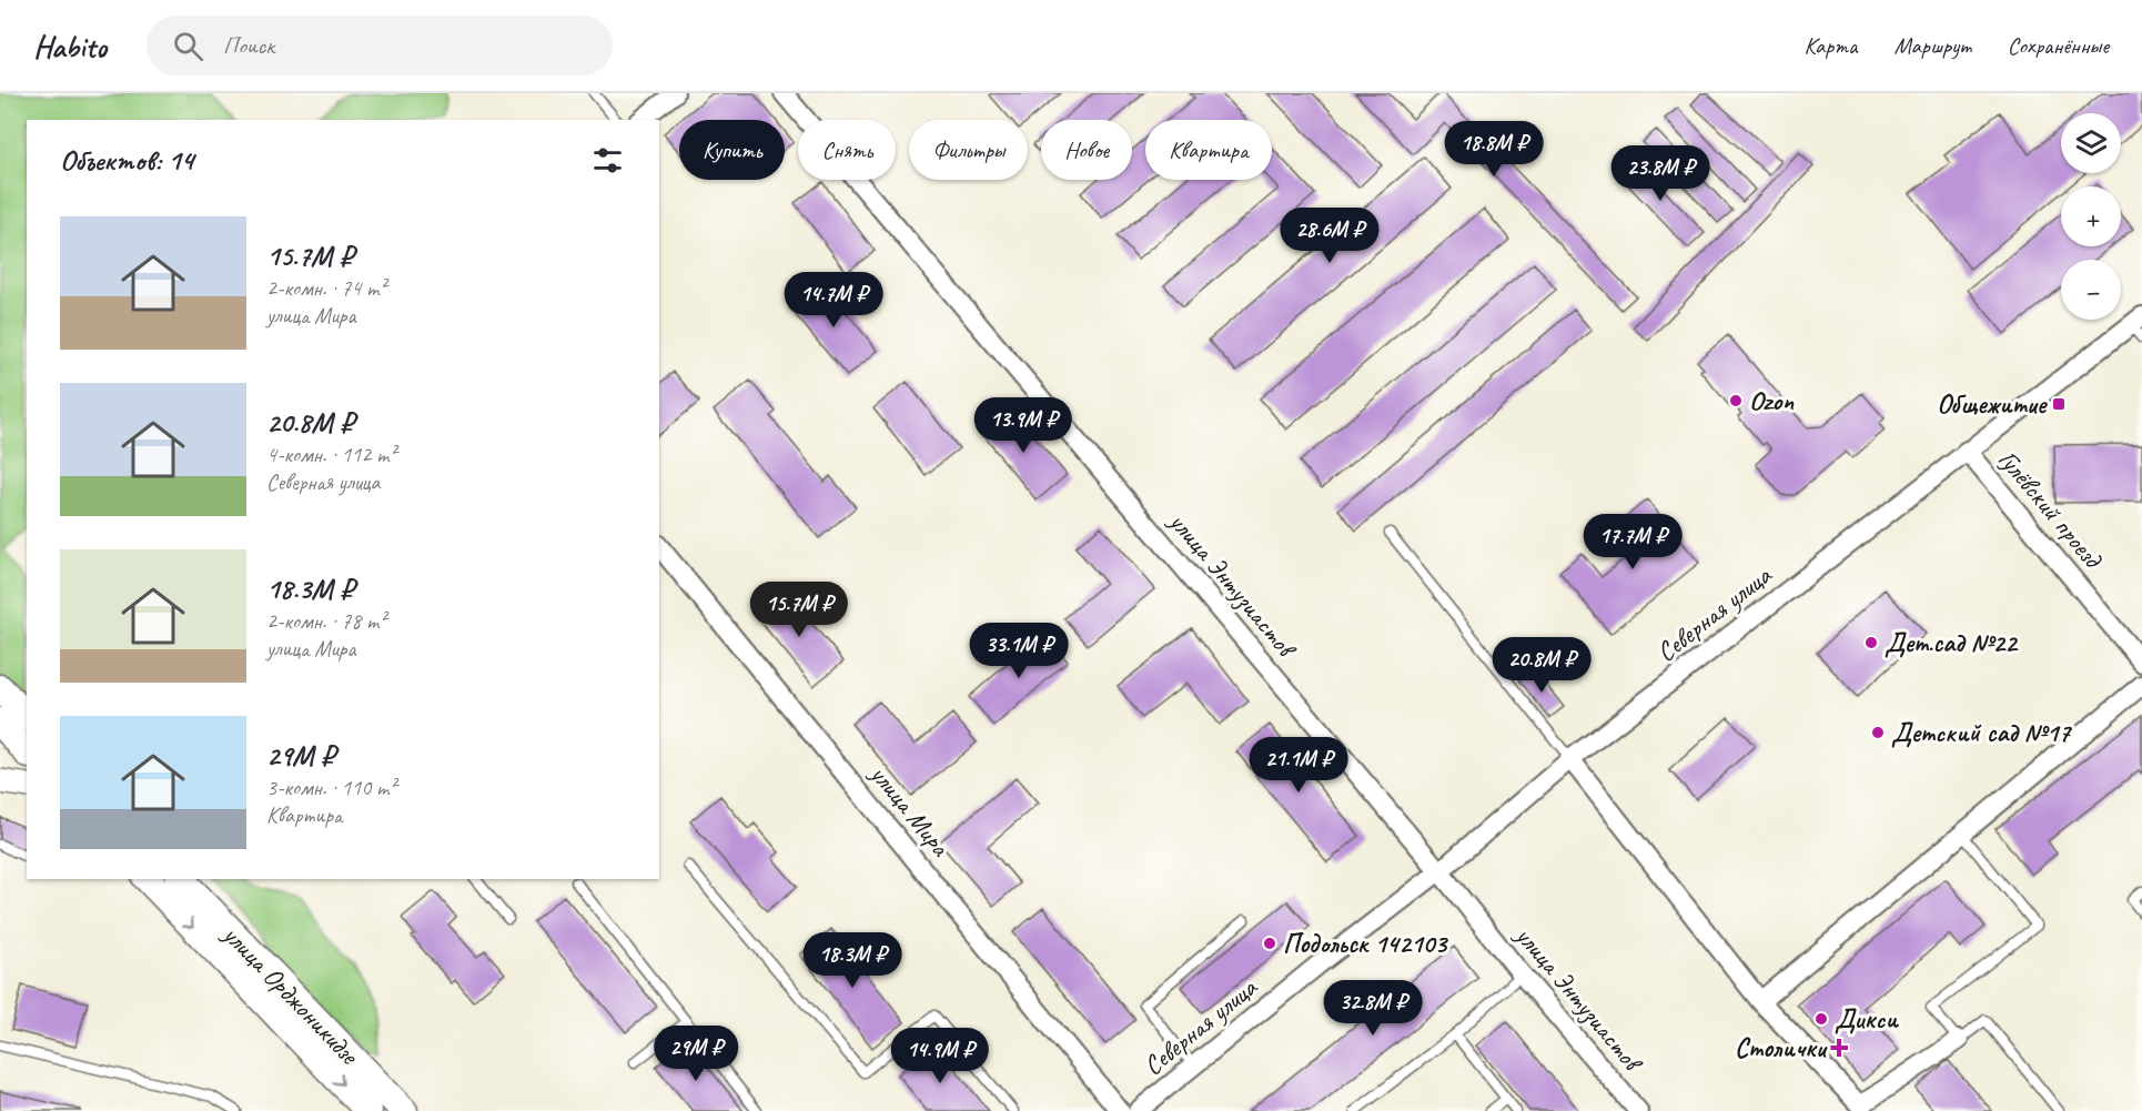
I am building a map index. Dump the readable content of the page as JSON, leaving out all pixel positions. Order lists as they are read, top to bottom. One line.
{"streets":{"main road":["улица Орджоникидзе"],"street":["Гулёвский проезд","улица Энтузиастов","Северная улица","улица Мира"]},"crossings":[["Гулёвский проезд","Северная улица"],["улица Энтузиастов","Северная улица"]],"places":{"other":["Ozon","Дет.сад №22","Детский сад №17","Подольск 142103","Дикси"],"transit":["Общежитие"],"health":["Столички"]},"page":{"header":"Habito","search":"Поиск","nav":["Карта","Маршрут","Сохранённые"],"map_buttons":["+","−"],"chip":["Купить","Снять","Фильтры","Новое","Квартира"],"heading":"Объектов: 14","price":["18.8M ₽","23.8M ₽","28.6M ₽","14.7M ₽","13.9M ₽","17.7M ₽","15.7M ₽","33.1M ₽","20.8M ₽","21.1M ₽","18.3M ₽","32.8M ₽","29M ₽","14.9M ₽"],"list":[{"name":"15.7M ₽","note":"2-комн. · 74 m² · улица Мира"},{"name":"20.8M ₽","note":"4-комн. · 112 m² · Северная улица"},{"name":"18.3M ₽","note":"2-комн. · 78 m² · улица Мира"},{"name":"29M ₽","note":"3-комн. · 110 m² · Квартира"}]}}
